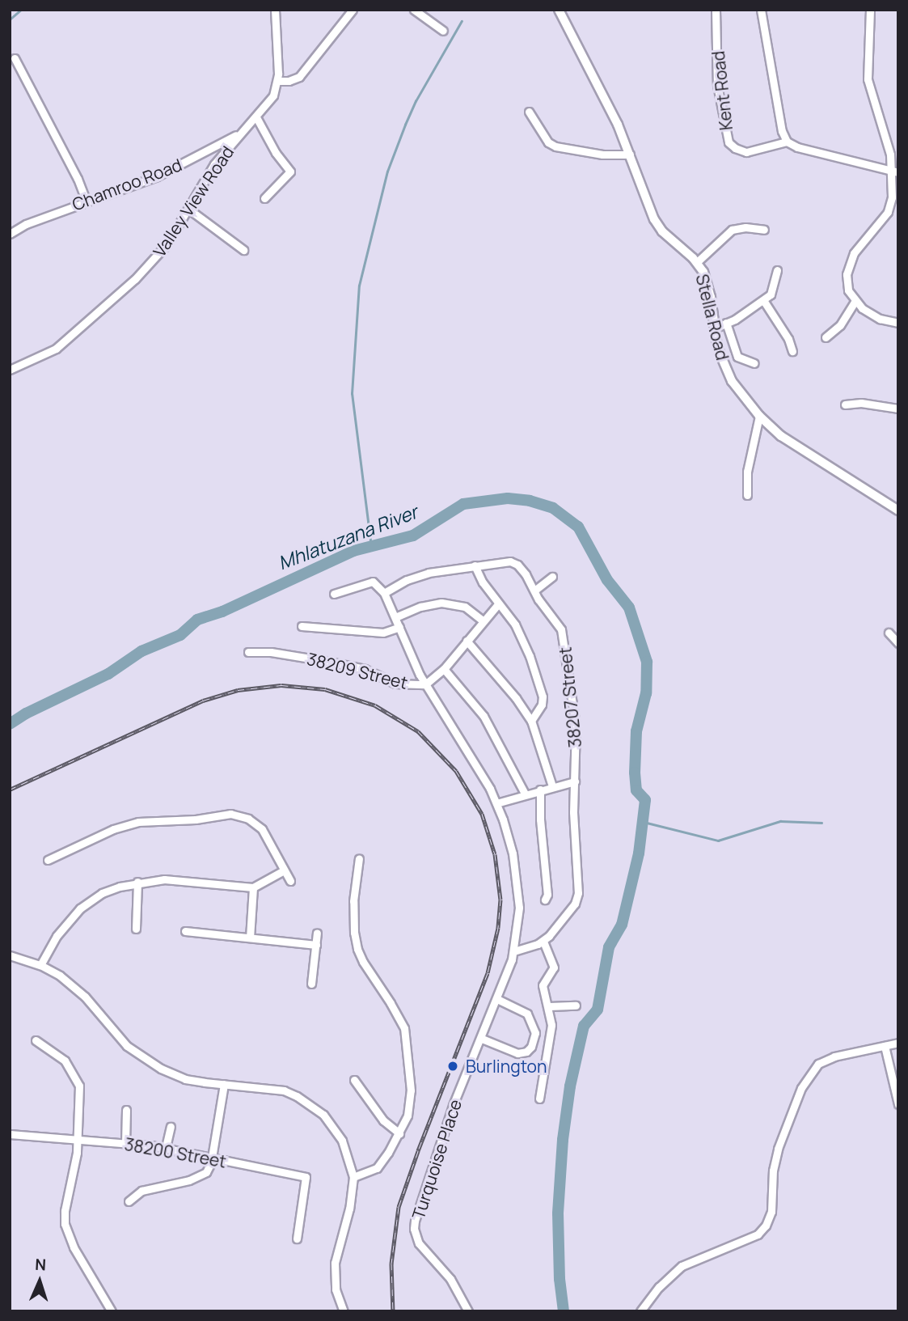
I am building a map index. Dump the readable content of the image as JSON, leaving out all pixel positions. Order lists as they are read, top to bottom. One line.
{"streets":{"main road":["Stella Road"],"street":["Kent Road","Chamroo Road","Valley View Road","38209 Street","38207 Street","38200 Street","Turquoise Place"]},"crossings":[["Chamroo Road","Valley View Road"],["38209 Street","Turquoise Place"],["38207 Street","Turquoise Place"]],"water":["Mhlatuzana River"],"places":["Burlington"],"north":"top"}
